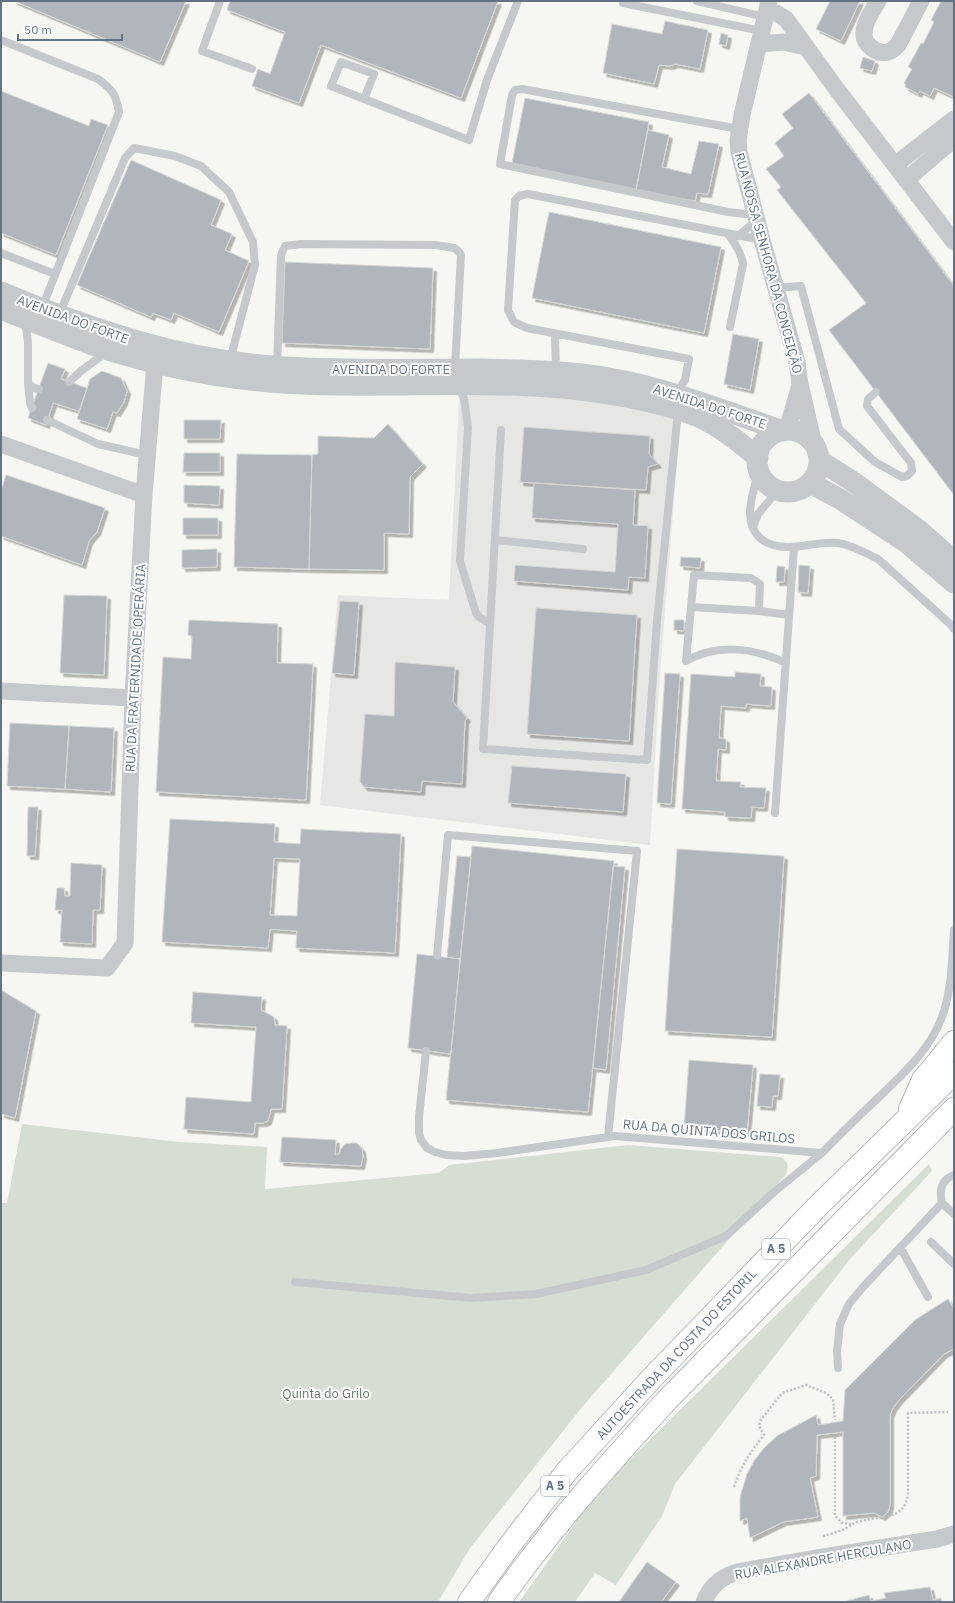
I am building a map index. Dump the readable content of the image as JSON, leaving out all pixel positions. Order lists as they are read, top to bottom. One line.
{"streets":{"highway":["A 5","AUTOESTRADA DA COSTA DO ESTORIL"],"street":["RUA NOSSA SENHORA DA CONCEIÇÃO","AVENIDA DO FORTE","RUA DA FRATERNIDADE OPERÁRIA","RUA ALEXANDRE HERCULANO"],"lane":["RUA DA QUINTA DOS GRILOS"]},"crossings":[["RUA NOSSA SENHORA DA CONCEIÇÃO","AVENIDA DO FORTE"],["AVENIDA DO FORTE","RUA DA FRATERNIDADE OPERÁRIA"]],"parks":["Quinta do Grilo"],"scale_bar":"50 m"}
